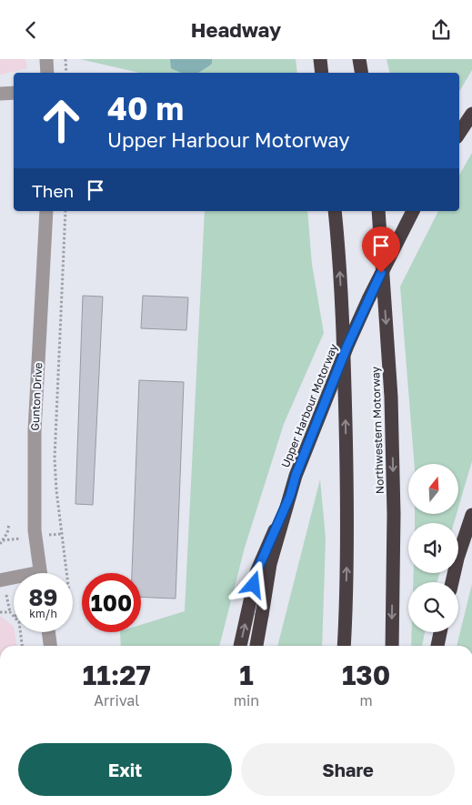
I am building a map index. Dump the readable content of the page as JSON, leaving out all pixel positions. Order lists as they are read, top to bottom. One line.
{"streets":{"highway":["Upper Harbour Motorway","Northwestern Motorway"],"street":["Gunton Drive"]},"north":"top","page":{"header":"Headway","turn":["40 m","Upper Harbour Motorway"],"then":"Then","speed":"89 km/h","limit":"100","eta":["11:27","Arrival","1","min","130","m"],"buttons":["Exit","Share"]}}
